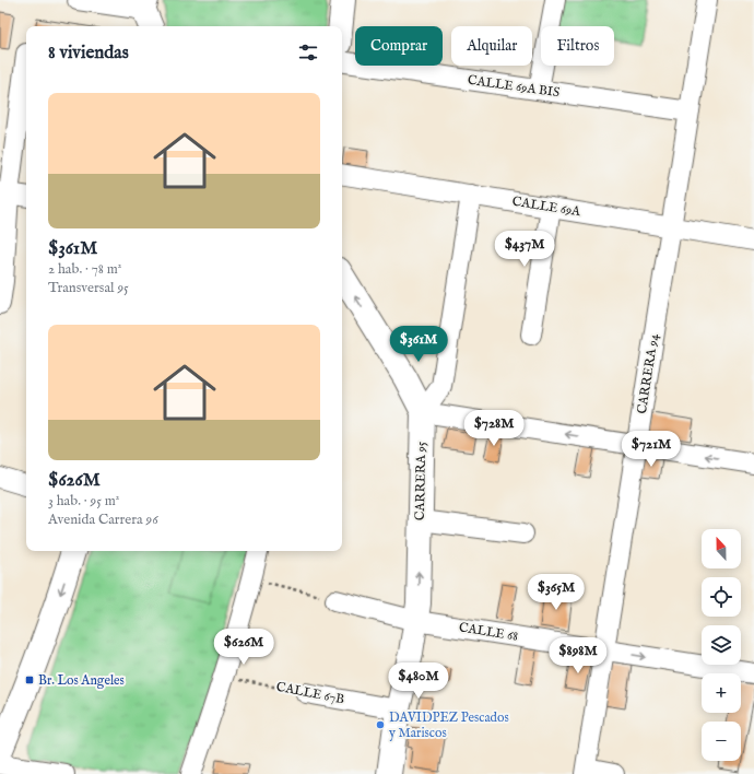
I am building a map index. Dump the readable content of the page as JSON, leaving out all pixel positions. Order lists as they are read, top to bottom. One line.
{"streets":{"main road":["CARRERA 95"],"street":["CALLE 69A BIS","CALLE 69A","CARRERA 94","CALLE 68","CALLE 67B"]},"crossings":[["CALLE 69A BIS","CARRERA 94"],["CALLE 69A","CARRERA 94"],["CARRERA 94","CALLE 68"],["CARRERA 95","CALLE 68"],["CARRERA 95","CALLE 67B"]],"one_way":["CALLE 68"],"places":{"transit":["Br. Los Angeles"],"other":["DAVIDPEZ Pescados y Mariscos"]},"north":"top","page":{"chip":["Comprar","Alquilar","Filtros"],"heading":"8 viviendas","list":[{"name":"$361M","note":"2 hab. · 78 m² · Transversal 95"},{"name":"$626M","note":"3 hab. · 95 m² · Avenida Carrera 96"}],"price":["$437M","$361M","$728M","$721M","$365M","$626M","$898M","$480M"],"map_buttons":["+","−"]}}
